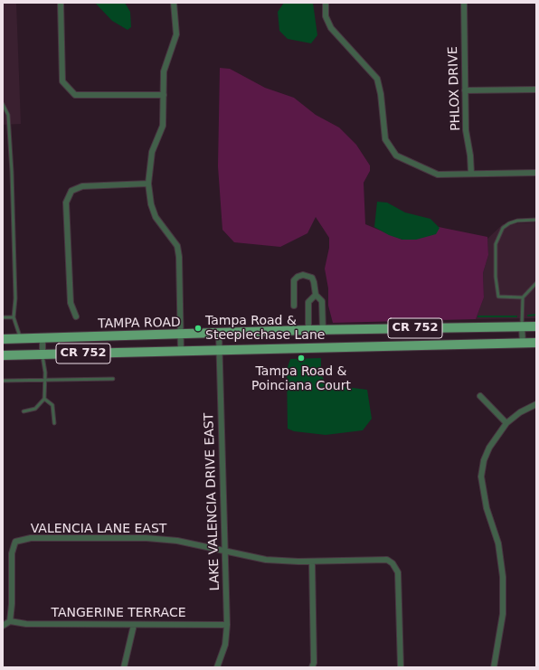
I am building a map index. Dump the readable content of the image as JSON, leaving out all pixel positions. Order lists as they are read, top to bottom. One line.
{"streets":{"main road":["TAMPA ROAD","CR 752"],"street":["PHLOX DRIVE","LAKE VALENCIA DRIVE EAST","VALENCIA LANE EAST","TANGERINE TERRACE"]},"crossings":[["TAMPA ROAD","LAKE VALENCIA DRIVE EAST"],["CR 752","LAKE VALENCIA DRIVE EAST"],["LAKE VALENCIA DRIVE EAST","VALENCIA LANE EAST"],["LAKE VALENCIA DRIVE EAST","TANGERINE TERRACE"],["VALENCIA LANE EAST","TANGERINE TERRACE"]],"places":["Tampa Road & Steeplechase Lane","Tampa Road & Poinciana Court"]}
